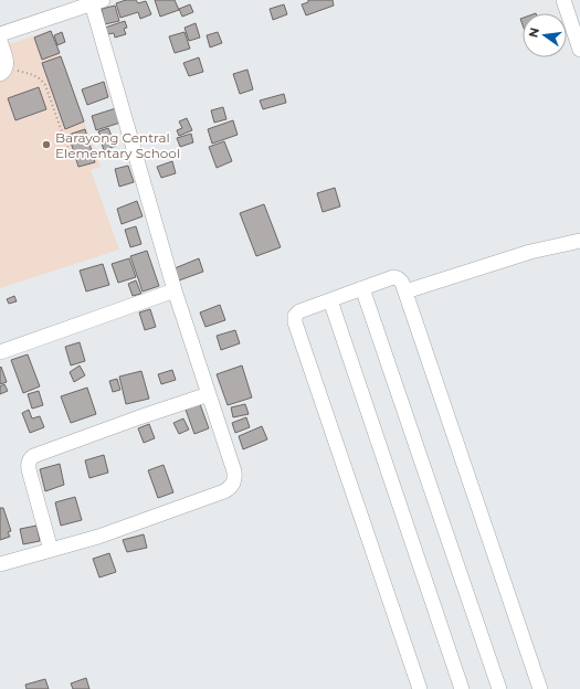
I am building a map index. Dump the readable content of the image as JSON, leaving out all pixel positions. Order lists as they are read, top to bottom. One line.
{"places":["Barayong Central Elementary School"],"north":"left"}
